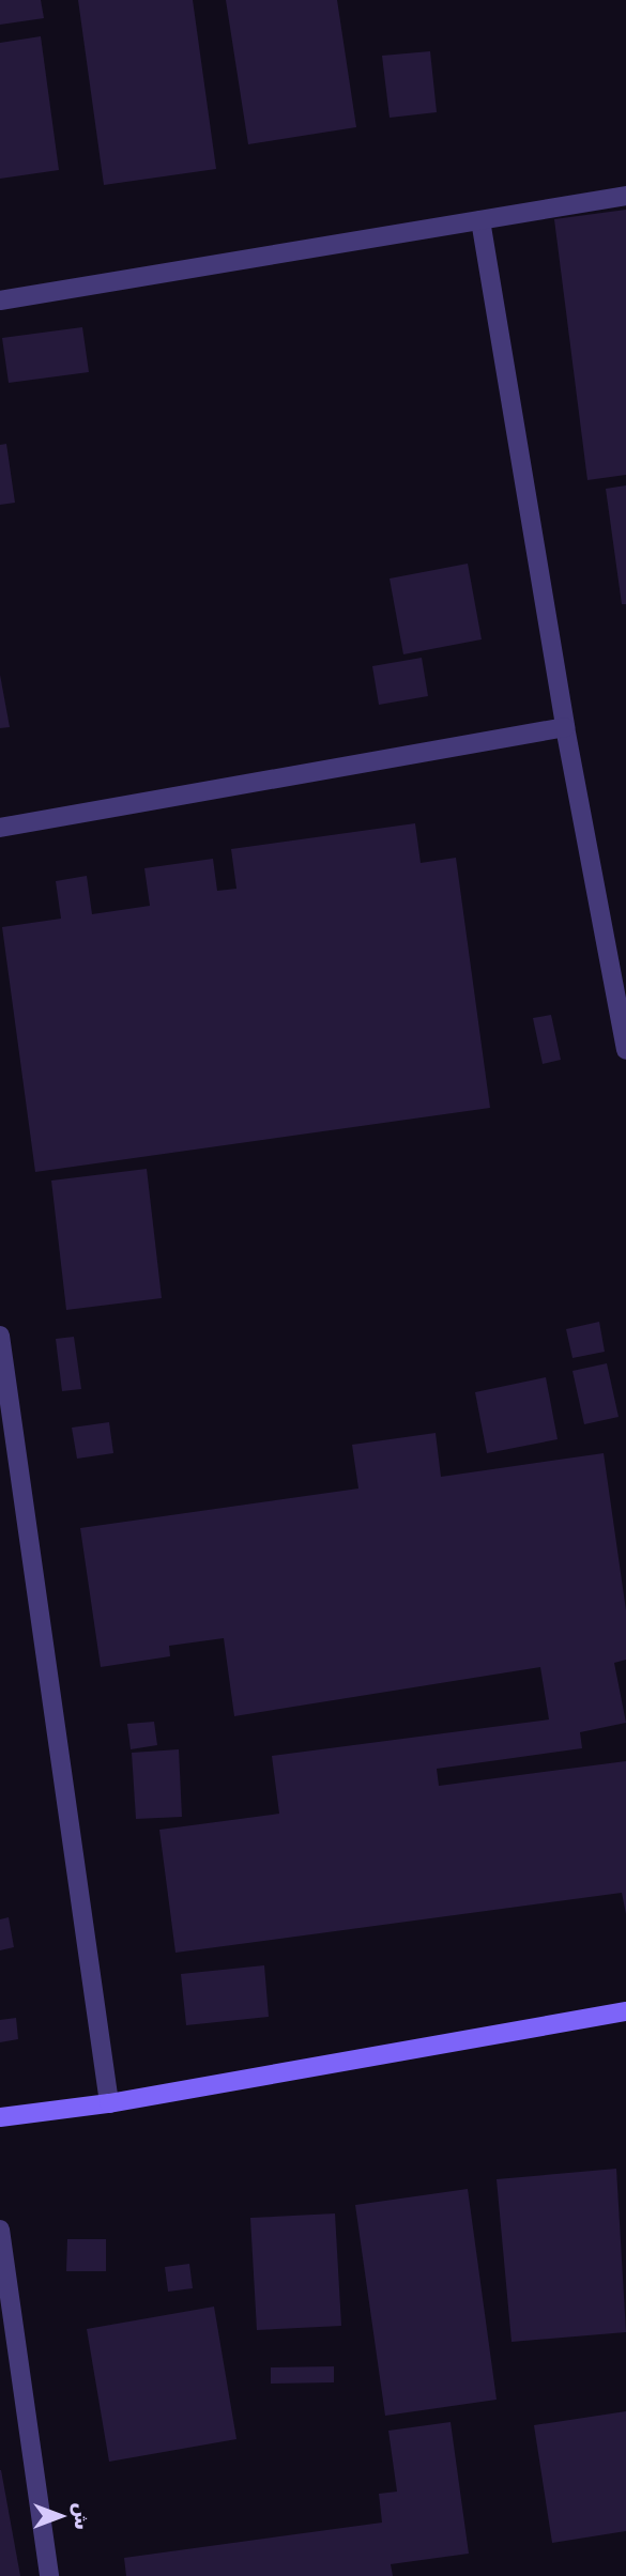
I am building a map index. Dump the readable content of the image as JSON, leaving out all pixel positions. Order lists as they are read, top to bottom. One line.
{"north":"right"}
